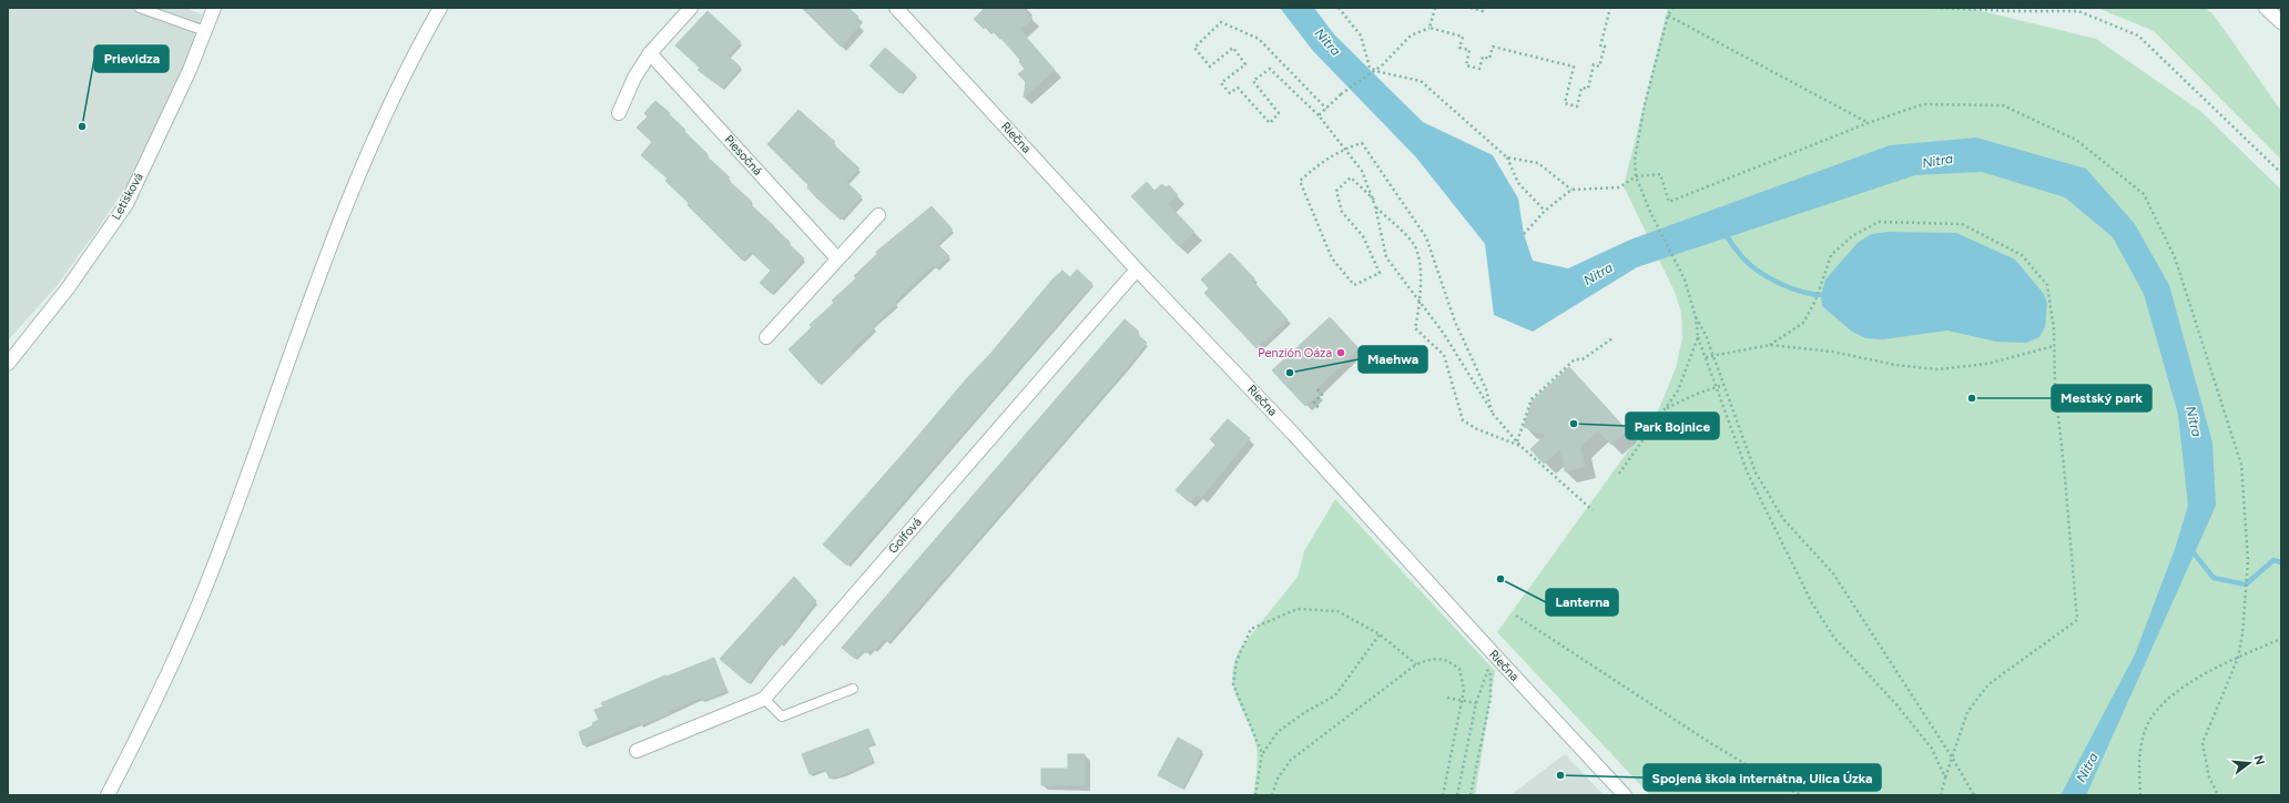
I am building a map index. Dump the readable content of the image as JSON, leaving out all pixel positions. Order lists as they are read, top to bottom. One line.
{"streets":{"street":["Riečna","Piesočná","Letisková","Golfová"]},"crossings":[["Riečna","Golfová"]],"water":["Nitra"],"places":["Prievidza","Penzión Oáza","Maehwa","Mestský park","Park Bojnice","Lanterna","Spojená škola internátna, Ulica Úzka"],"north":"right"}
